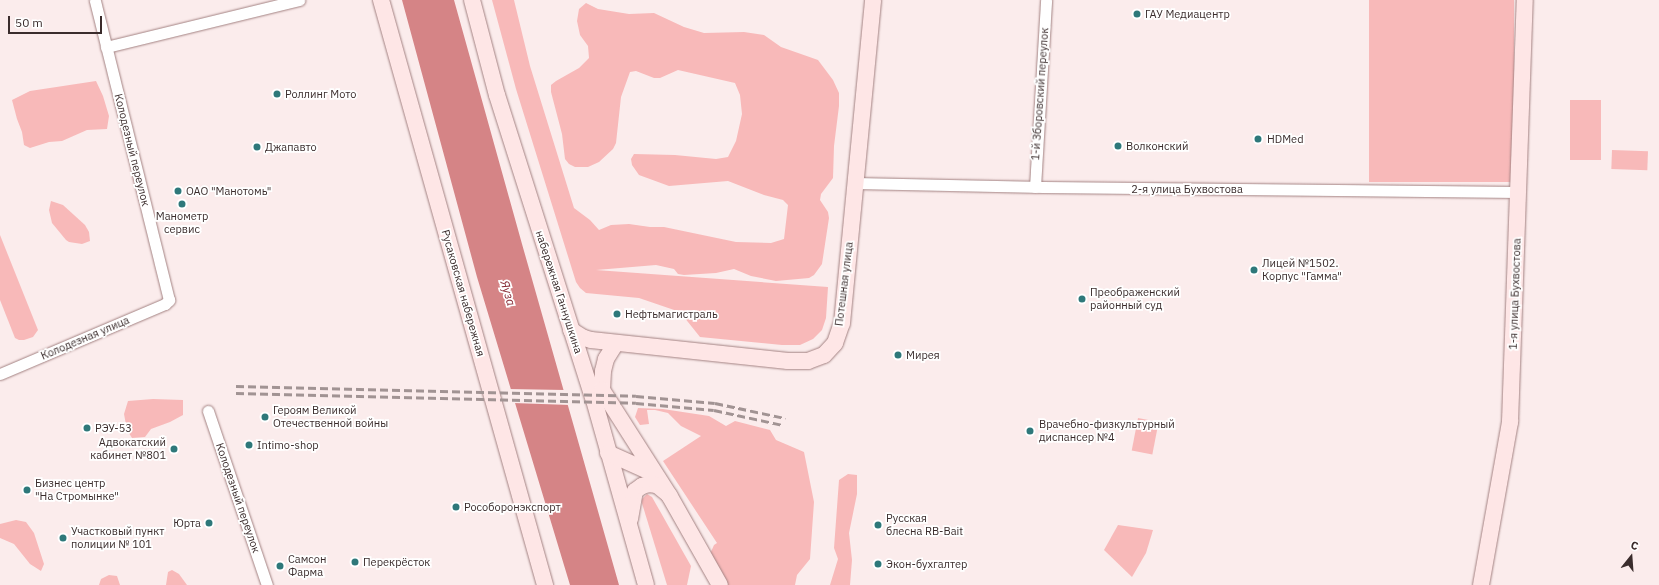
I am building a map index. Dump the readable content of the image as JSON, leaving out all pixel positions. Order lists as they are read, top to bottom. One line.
{"streets":{"main road":["Потешная улица","набережная Ганнушкина","Русаковская набережная","1-я улица Бухвостова"],"street":["1-й Зборовский переулок","Колодезный переулок","2-я улица Бухвостова","Колодезная улица"]},"crossings":[["1-й Зборовский переулок","2-я улица Бухвостова"],["Колодезный переулок","Колодезная улица"],["2-я улица Бухвостова","Потешная улица"],["2-я улица Бухвостова","1-я улица Бухвостова"],["Потешная улица","набережная Ганнушкина"]],"water":["Яуза"],"places":["ГАУ Медиацентр","Роллинг Мото","HDMed","Волконский","Джапавто","ОАО \"Манотомь\"","Манометр сервис","Лицей №1502. Корпус \"Гамма\"","Преображенский районный суд","Нефтьмагистраль","Мирея","Героям Великой Отечественной войны","РЭУ-53","Врачебно-физкультурный диспансер №4","Intimo-shop","Адвокатский кабинет №801","Бизнес центр \"На Стромынке\"","Рособоронэкспорт","Юрта","Русская блесна RB-Bait","Участковый пункт полиции № 101","Перекрёсток","Экон-бухгалтер","Самсон Фарма"],"scale_bar":"50 m","north":"top"}
